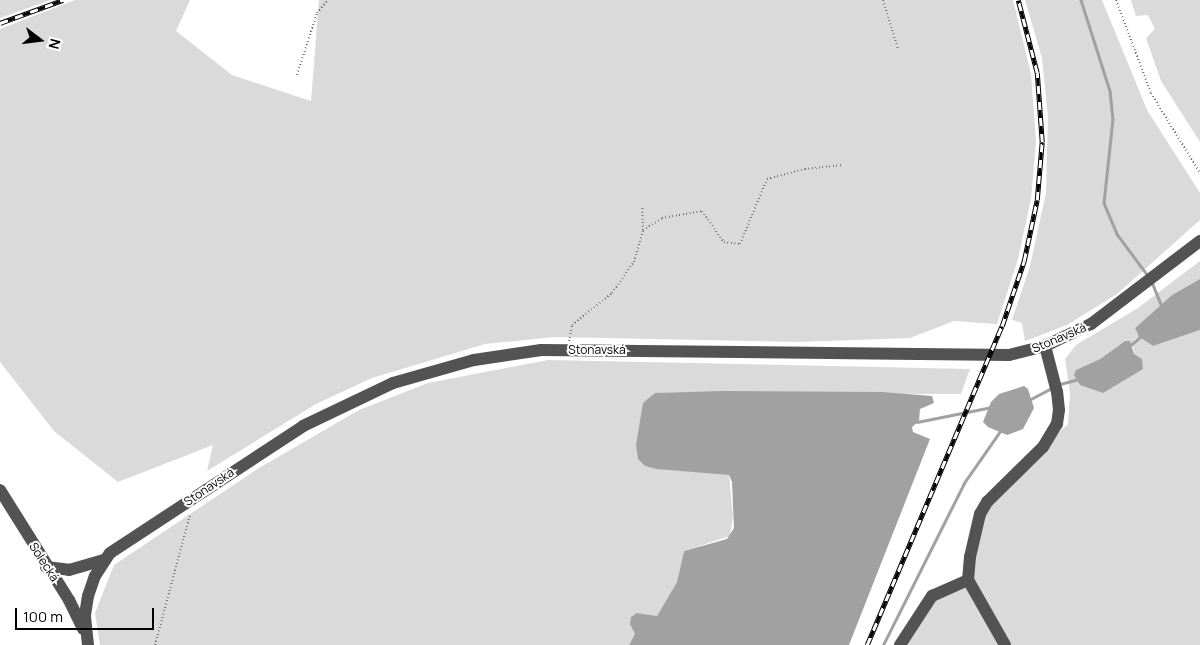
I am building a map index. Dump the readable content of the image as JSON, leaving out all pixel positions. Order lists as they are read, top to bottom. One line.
{"streets":{"street":["Stonavská","Solecká"]},"crossings":[["Stonavská","Solecká"]],"scale_bar":"100 m","north":"right"}
